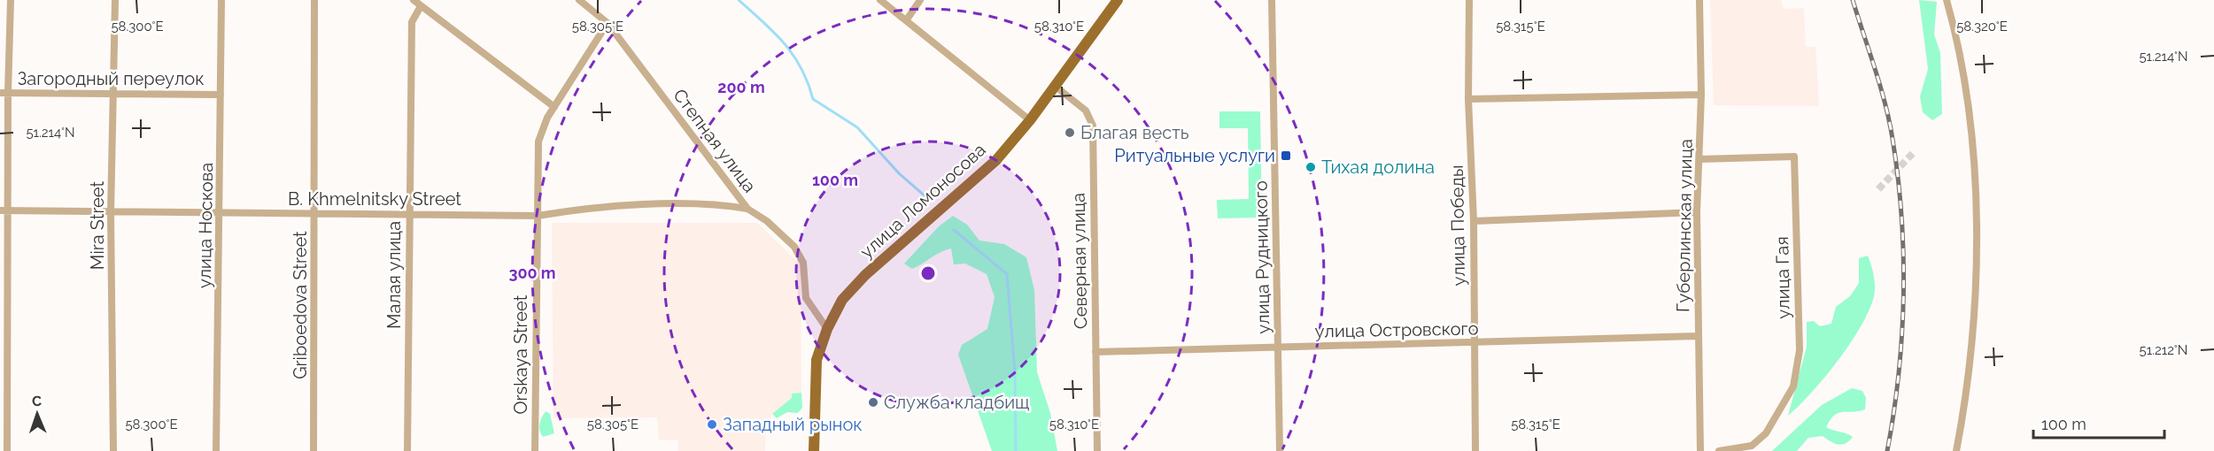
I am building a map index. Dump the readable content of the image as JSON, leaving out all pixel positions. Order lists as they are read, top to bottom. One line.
{"streets":{"main road":["улица Ломоносова"],"street":["Загородный переулок","Степная улица","B. Khmelnitsky Street","Mira Street","улица Носкова","улица Победы","Губерлинская улица","улица Рудницкого","Северная улица","Малая улица","улица Гая","Griboedova Street","улица Островского","Orskaya Street"]},"crossings":[["Загородный переулок","Mira Street"],["Загородный переулок","улица Носкова"],["Степная улица","B. Khmelnitsky Street"],["Степная улица","улица Ломоносова"],["Степная улица","Orskaya Street"],["B. Khmelnitsky Street","Mira Street"],["B. Khmelnitsky Street","улица Носкова"],["B. Khmelnitsky Street","Малая улица"],["B. Khmelnitsky Street","Griboedova Street"],["B. Khmelnitsky Street","Orskaya Street"],["улица Ломоносова","Северная улица"],["улица Победы","улица Островского"],["Губерлинская улица","улица Гая"],["Губерлинская улица","улица Островского"],["улица Рудницкого","улица Островского"],["Северная улица","улица Островского"]],"places":{"other":["Благая весть","Тихая долина","Служба кладбищ","Западный рынок"],"transit":["Ритуальные услуги"]},"scale_bar":"100 m","north":"top","coordinates":["58.300°E","58.305°E","58.310°E","58.315°E","58.320°E","51.214°N","51.212°N"],"rings":["200 m","100 m","300 m"]}
